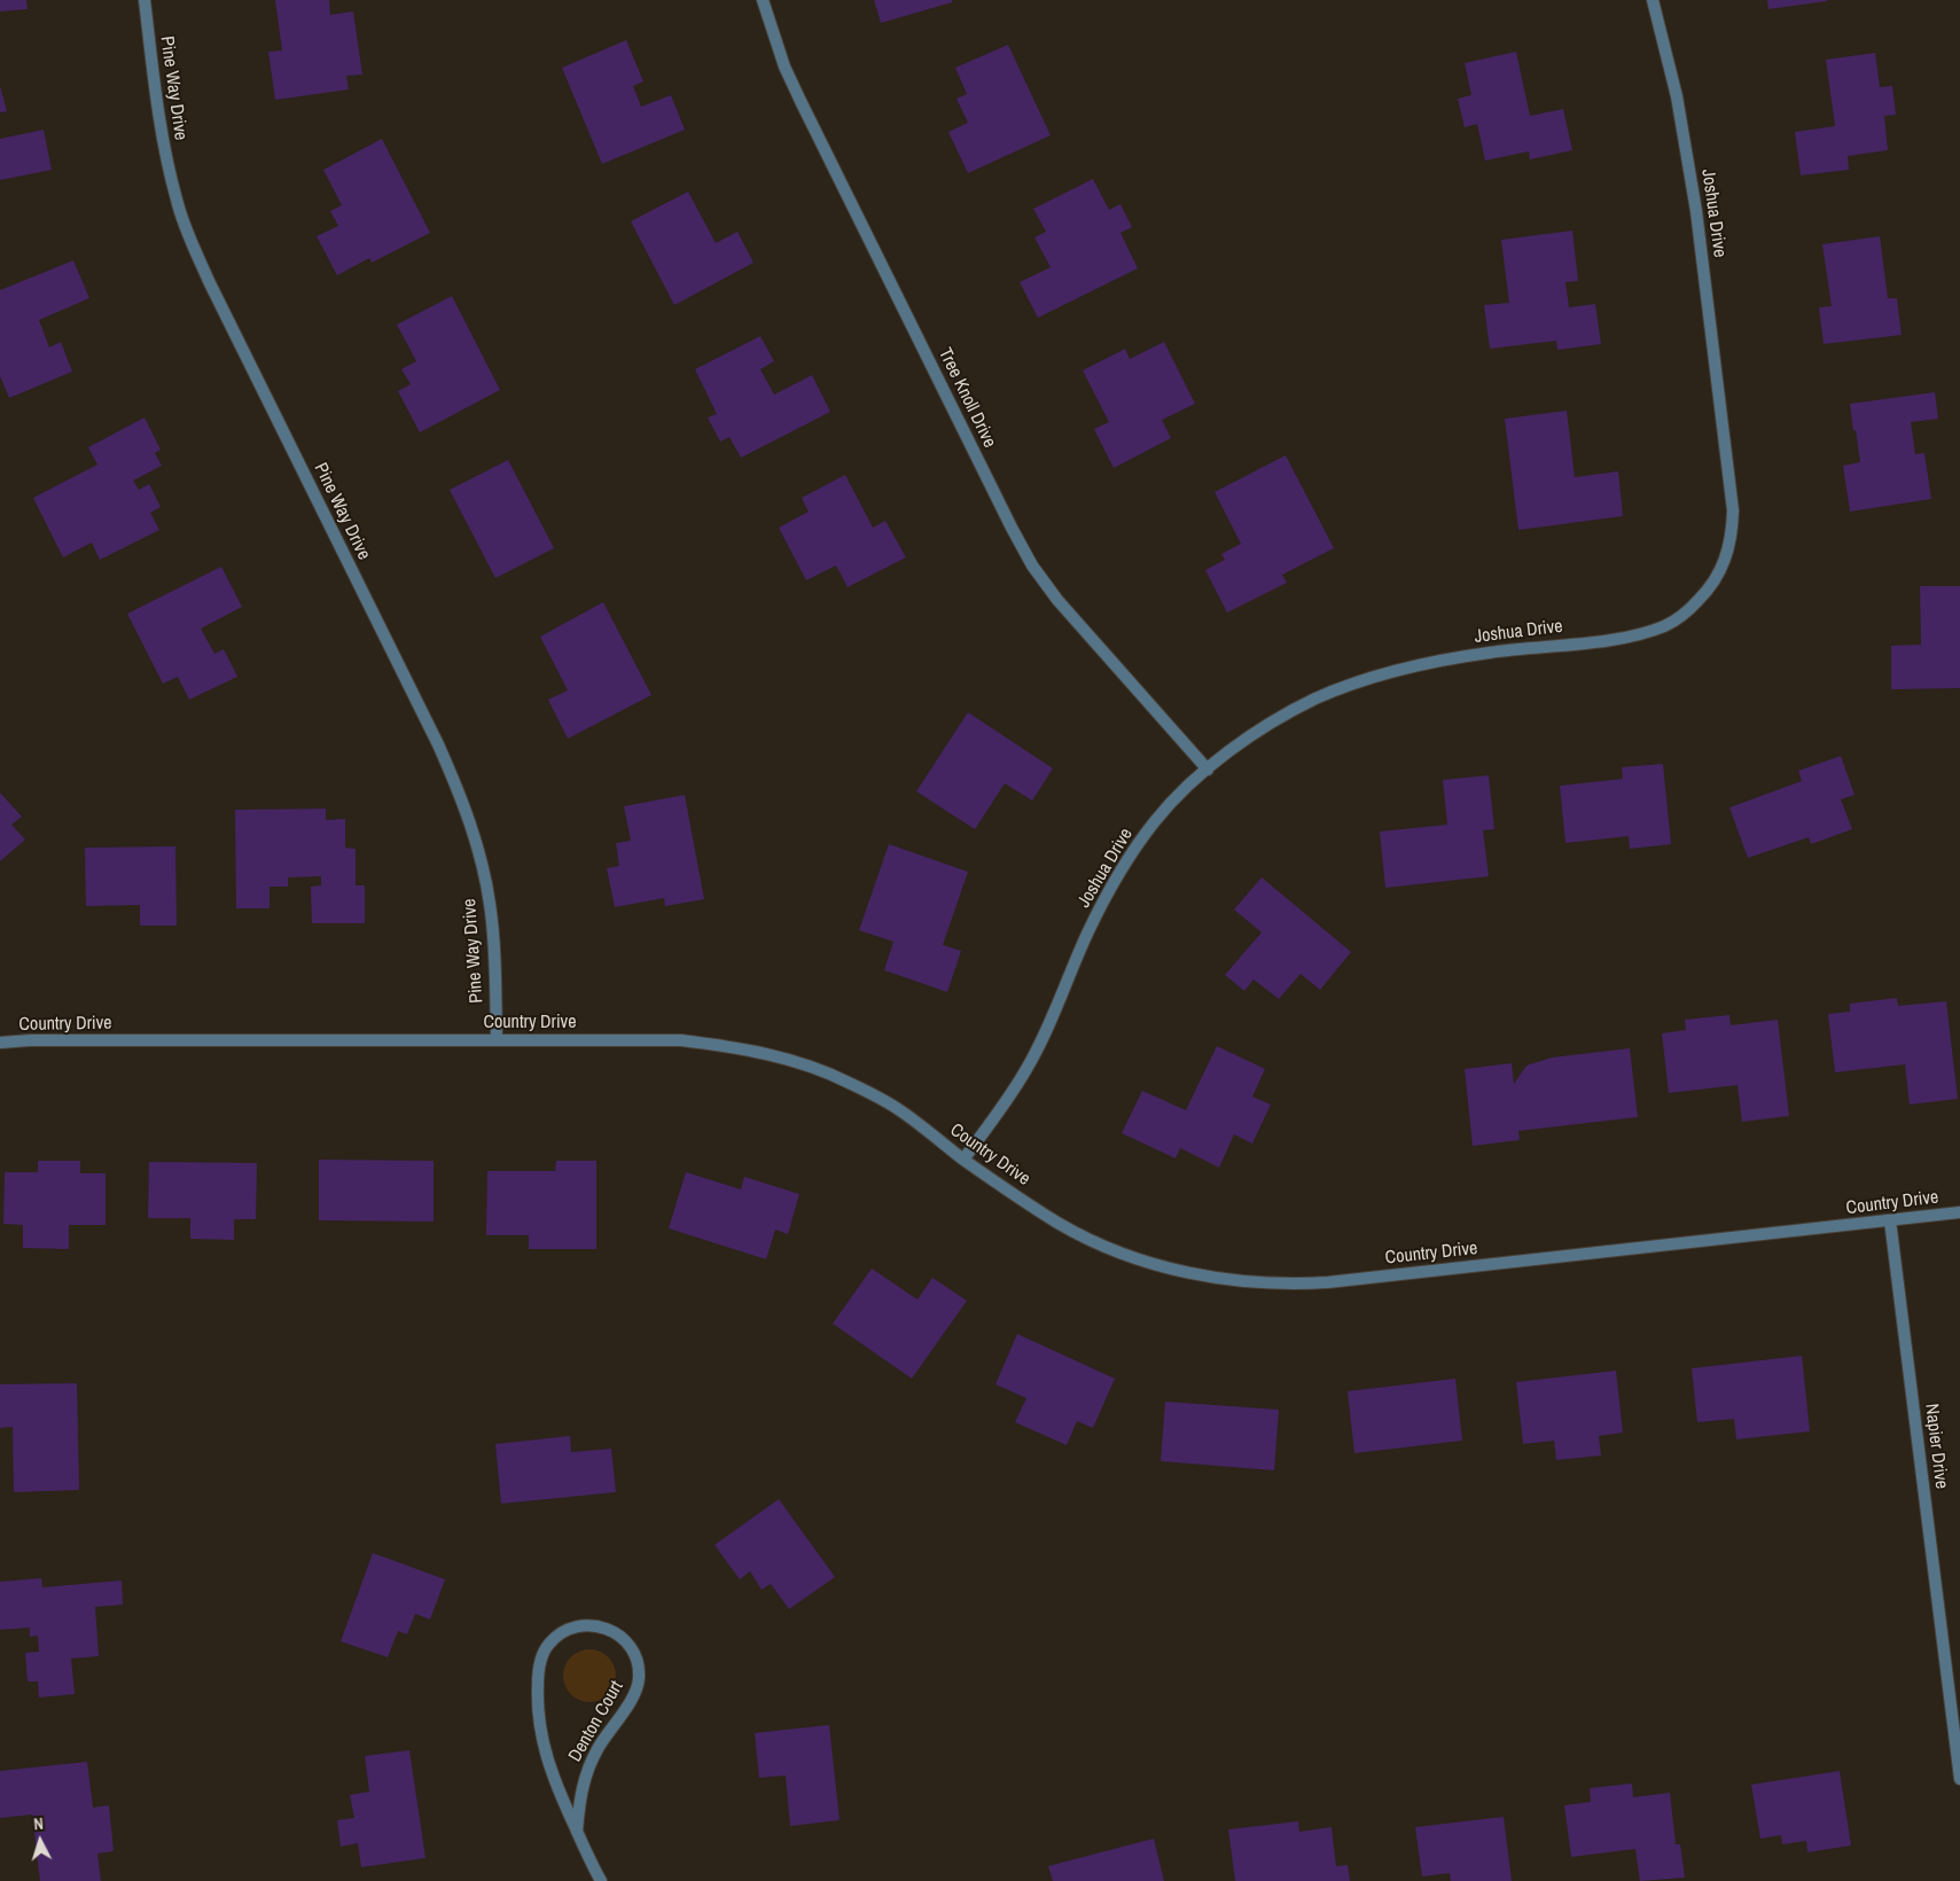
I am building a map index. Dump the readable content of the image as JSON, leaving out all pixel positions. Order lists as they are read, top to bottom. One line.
{"streets":{"street":["Pine Way Drive","Joshua Drive","Tree Knoll Drive","Country Drive","Napier Drive","Denton Court"]},"crossings":[["Pine Way Drive","Country Drive"],["Joshua Drive","Tree Knoll Drive"],["Joshua Drive","Country Drive"],["Country Drive","Napier Drive"]],"north":"top"}
